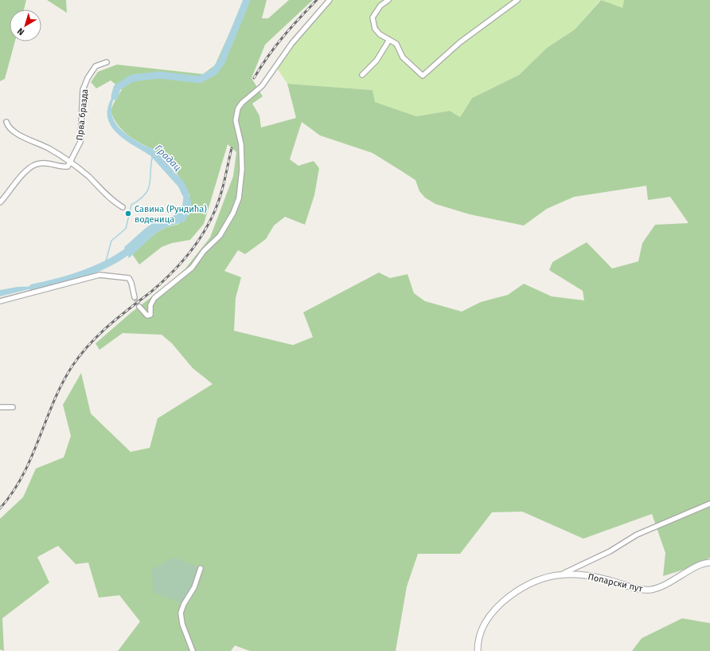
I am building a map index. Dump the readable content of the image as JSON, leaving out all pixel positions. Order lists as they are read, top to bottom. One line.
{"streets":{"street":["Прва бразда","Попарски пут"]},"water":["Градац"],"places":["Савина (Рундића) воденица"],"north":"bottom left"}
